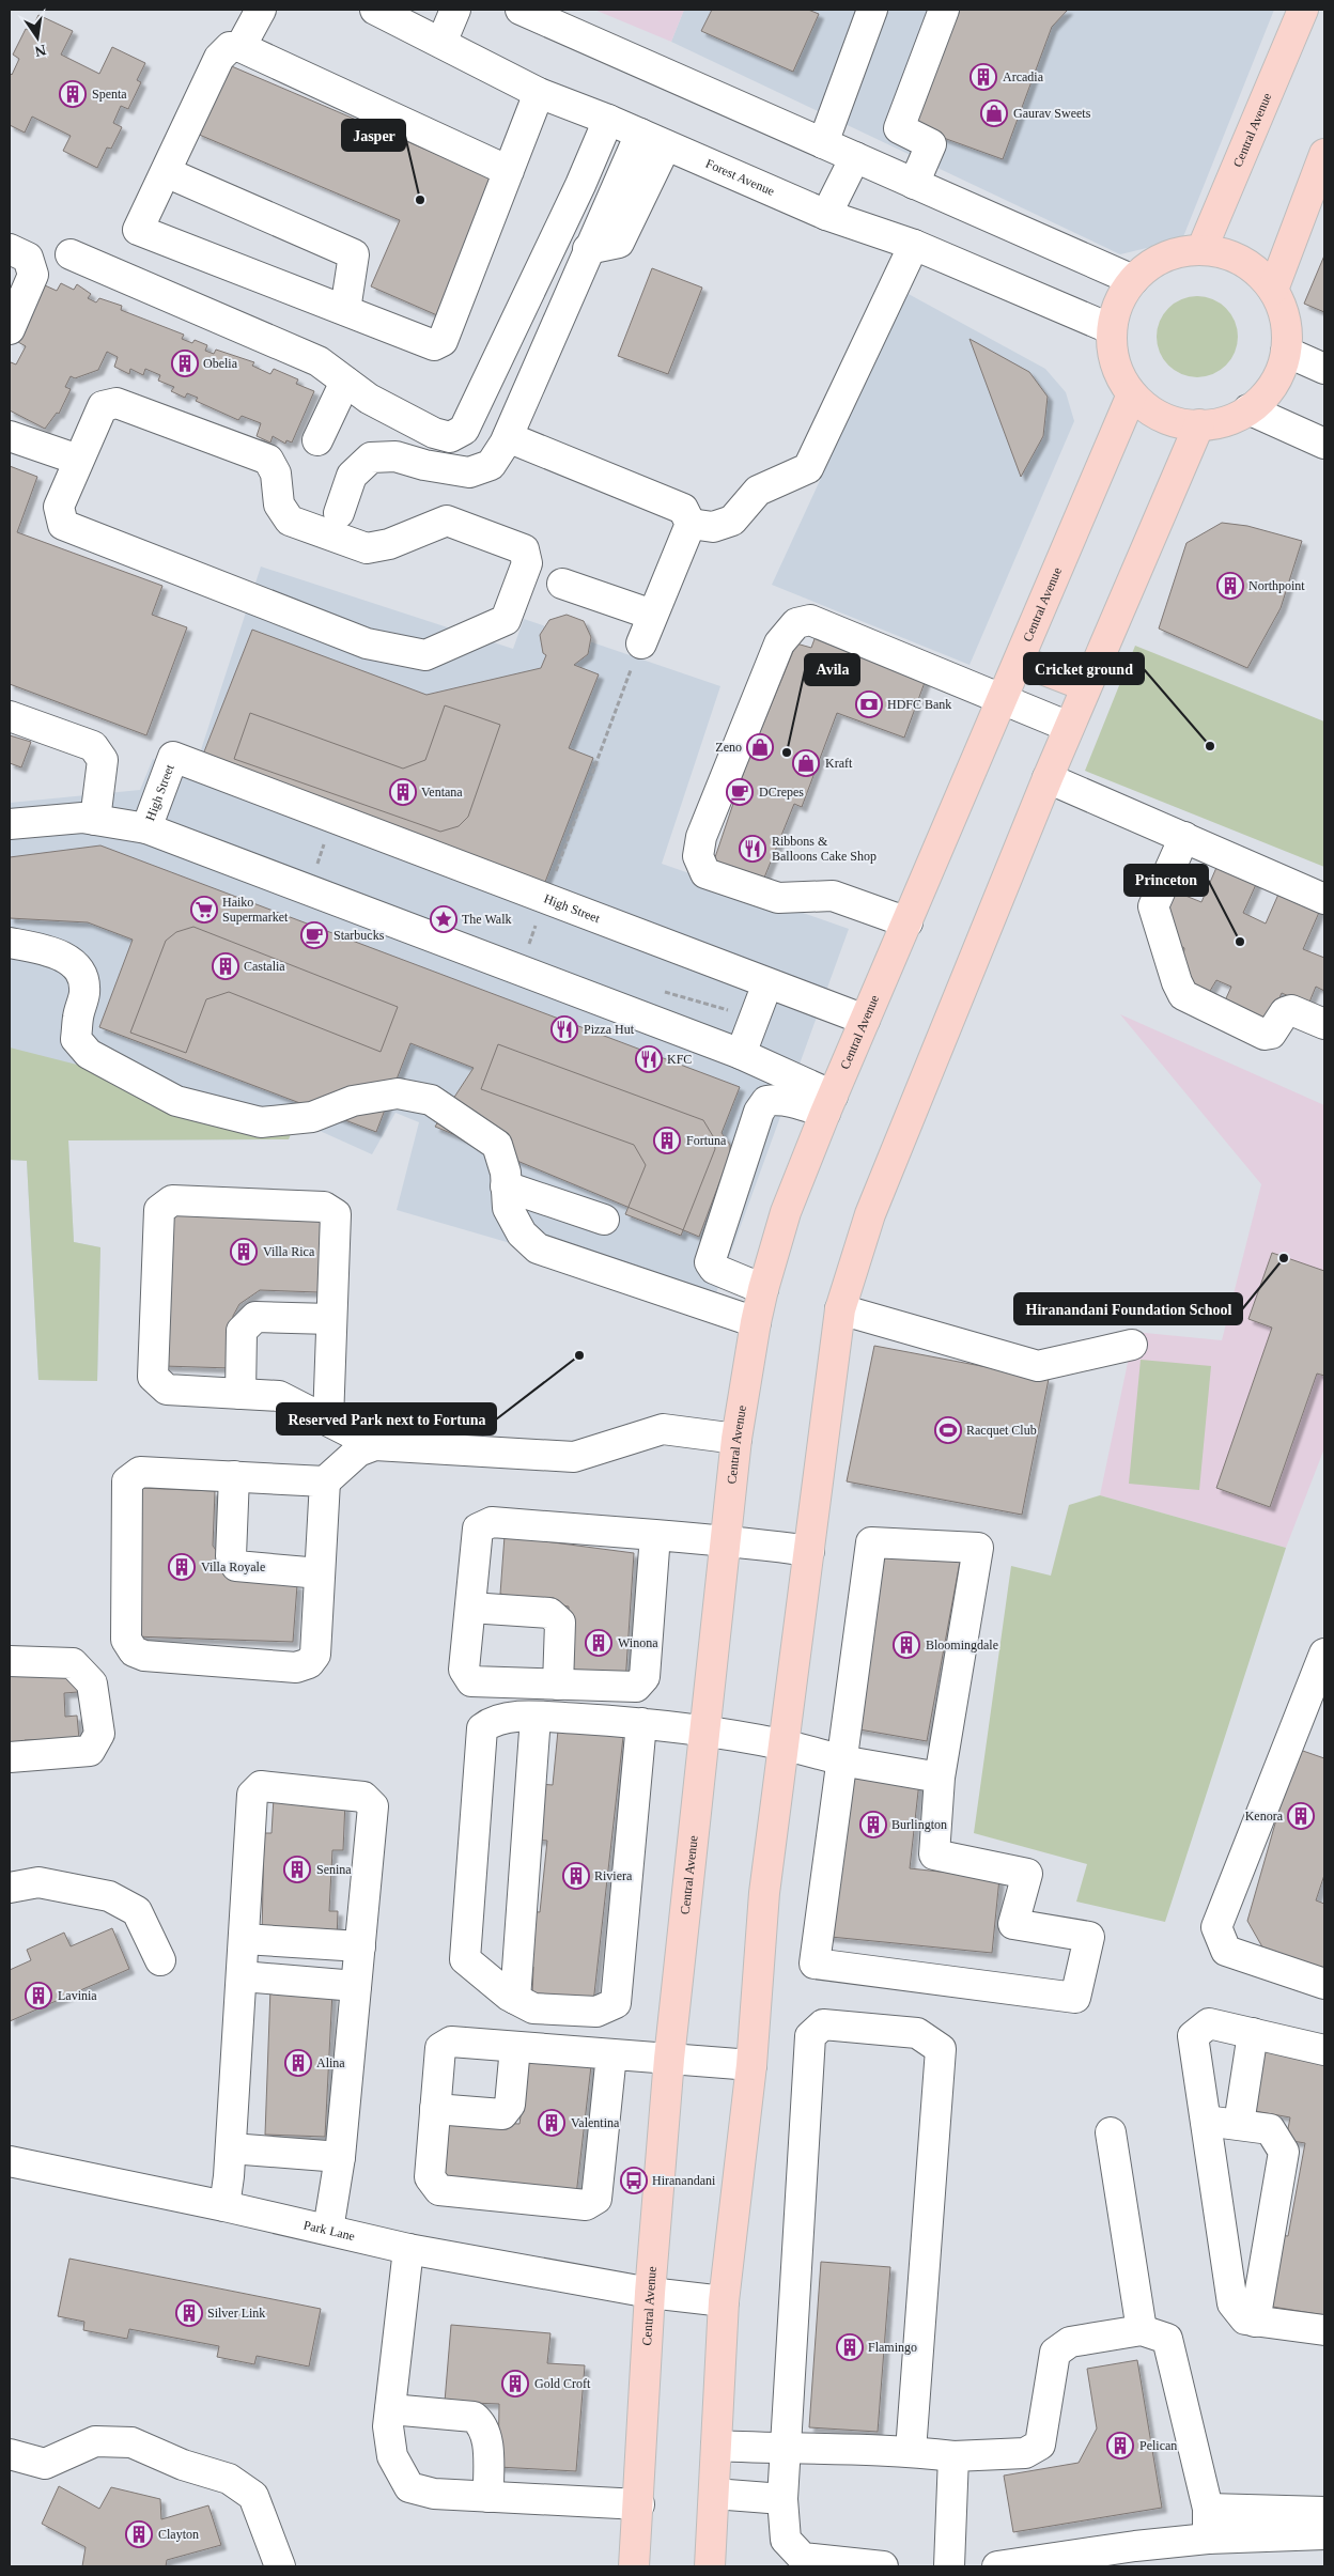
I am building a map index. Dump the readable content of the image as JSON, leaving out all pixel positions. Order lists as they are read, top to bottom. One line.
{"streets":{"main road":["Central Avenue"],"street":["Forest Avenue","High Street","Park Lane"]},"crossings":[["Central Avenue","Forest Avenue"],["Central Avenue","High Street"],["Central Avenue","Park Lane"]],"places":{"building":["Arcadia","Spenta","Obelia","Northpoint","Ventana","Castalia","Fortuna","Villa Rica","Villa Royale","Winona","Bloomingdale","Kenora","Burlington","Senina","Riviera","Lavinia","Alina","Valentina","Silver Link","Flamingo","Gold Croft","Pelican","Clayton"],"shop":["Gaurav Sweets","Zeno","Kraft"],"other":["Jasper","Cricket ground","Avila","Princeton","Hiranandani Foundation School","Reserved Park next to Fortuna"],"bank":["HDFC Bank"],"cafe":["DCrepes","Starbucks"],"restaurant":["Ribbons & Balloons Cake Shop","Pizza Hut","KFC"],"supermarket":["Haiko Supermarket"],"place":["The Walk"],"sports":["Racquet Club"],"bus stop":["Hiranandani"]},"north":"bottom"}
